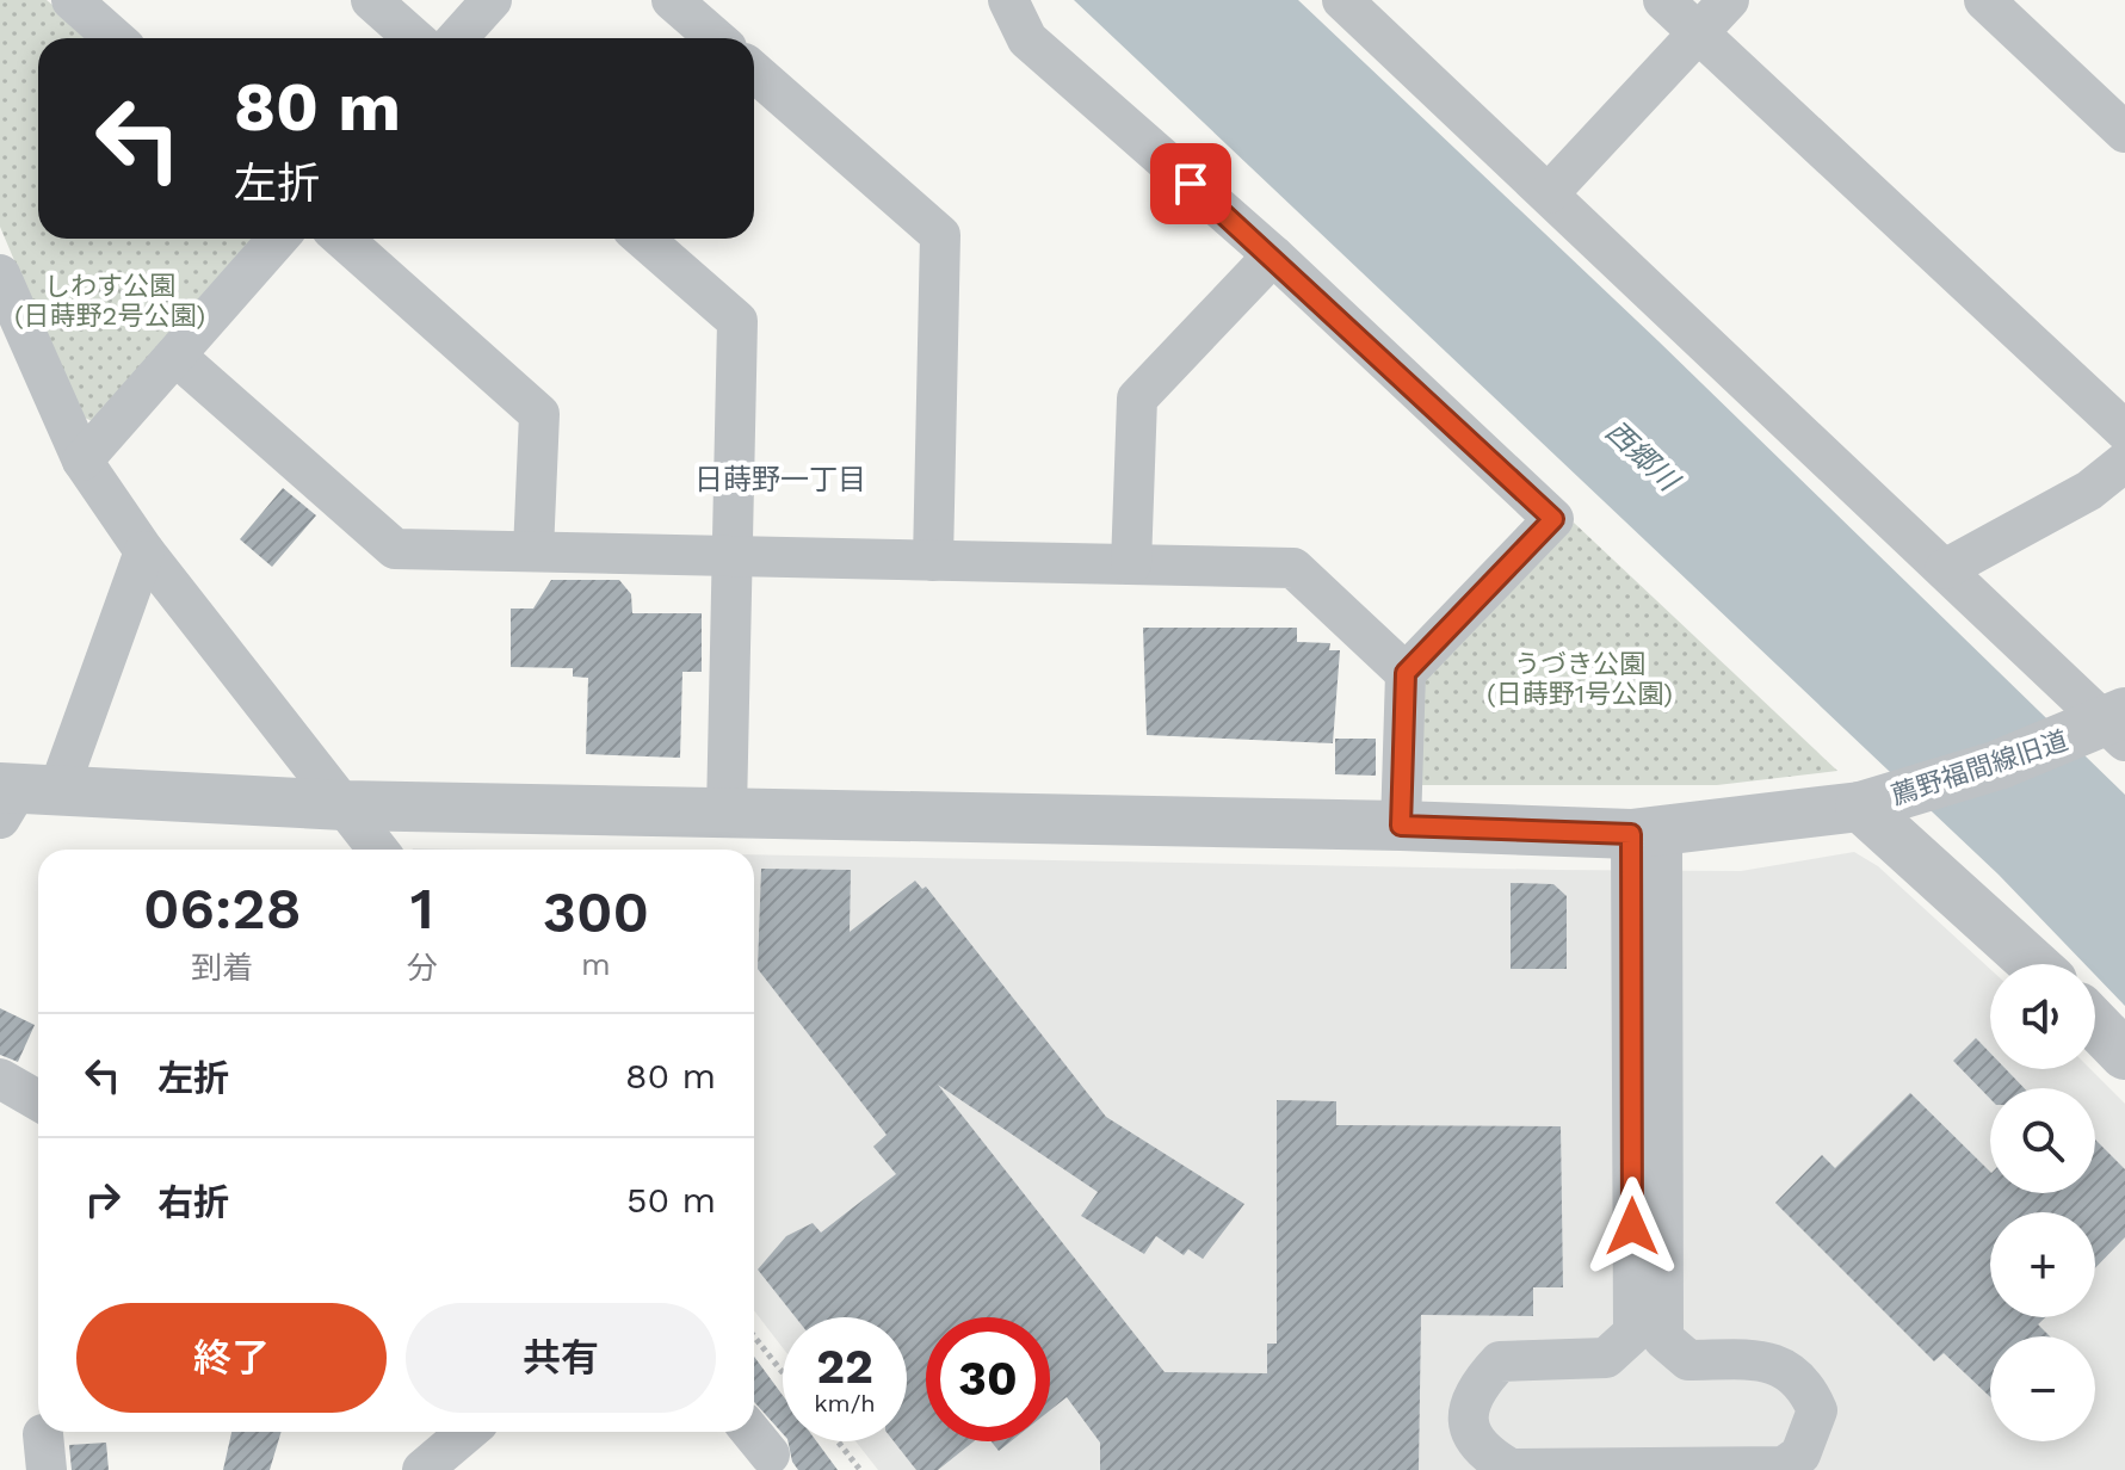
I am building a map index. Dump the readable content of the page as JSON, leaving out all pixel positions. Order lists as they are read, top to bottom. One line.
{"streets":{"street":["薦野福間線旧道"]},"districts":["日蒔野一丁目"],"water":["西郷川"],"parks":["しわす公園 (日蒔野2号公園)","うづき公園 (日蒔野1号公園)"],"page":{"turn":["80 m","左折"],"eta":["06:28","到着","1","分","300","m"],"map_buttons":["+","−"],"list":[{"name":"左折","value":"80 m"},{"name":"右折","value":"50 m"}],"buttons":["終了","共有"],"speed":"22 km/h","limit":"30"}}
